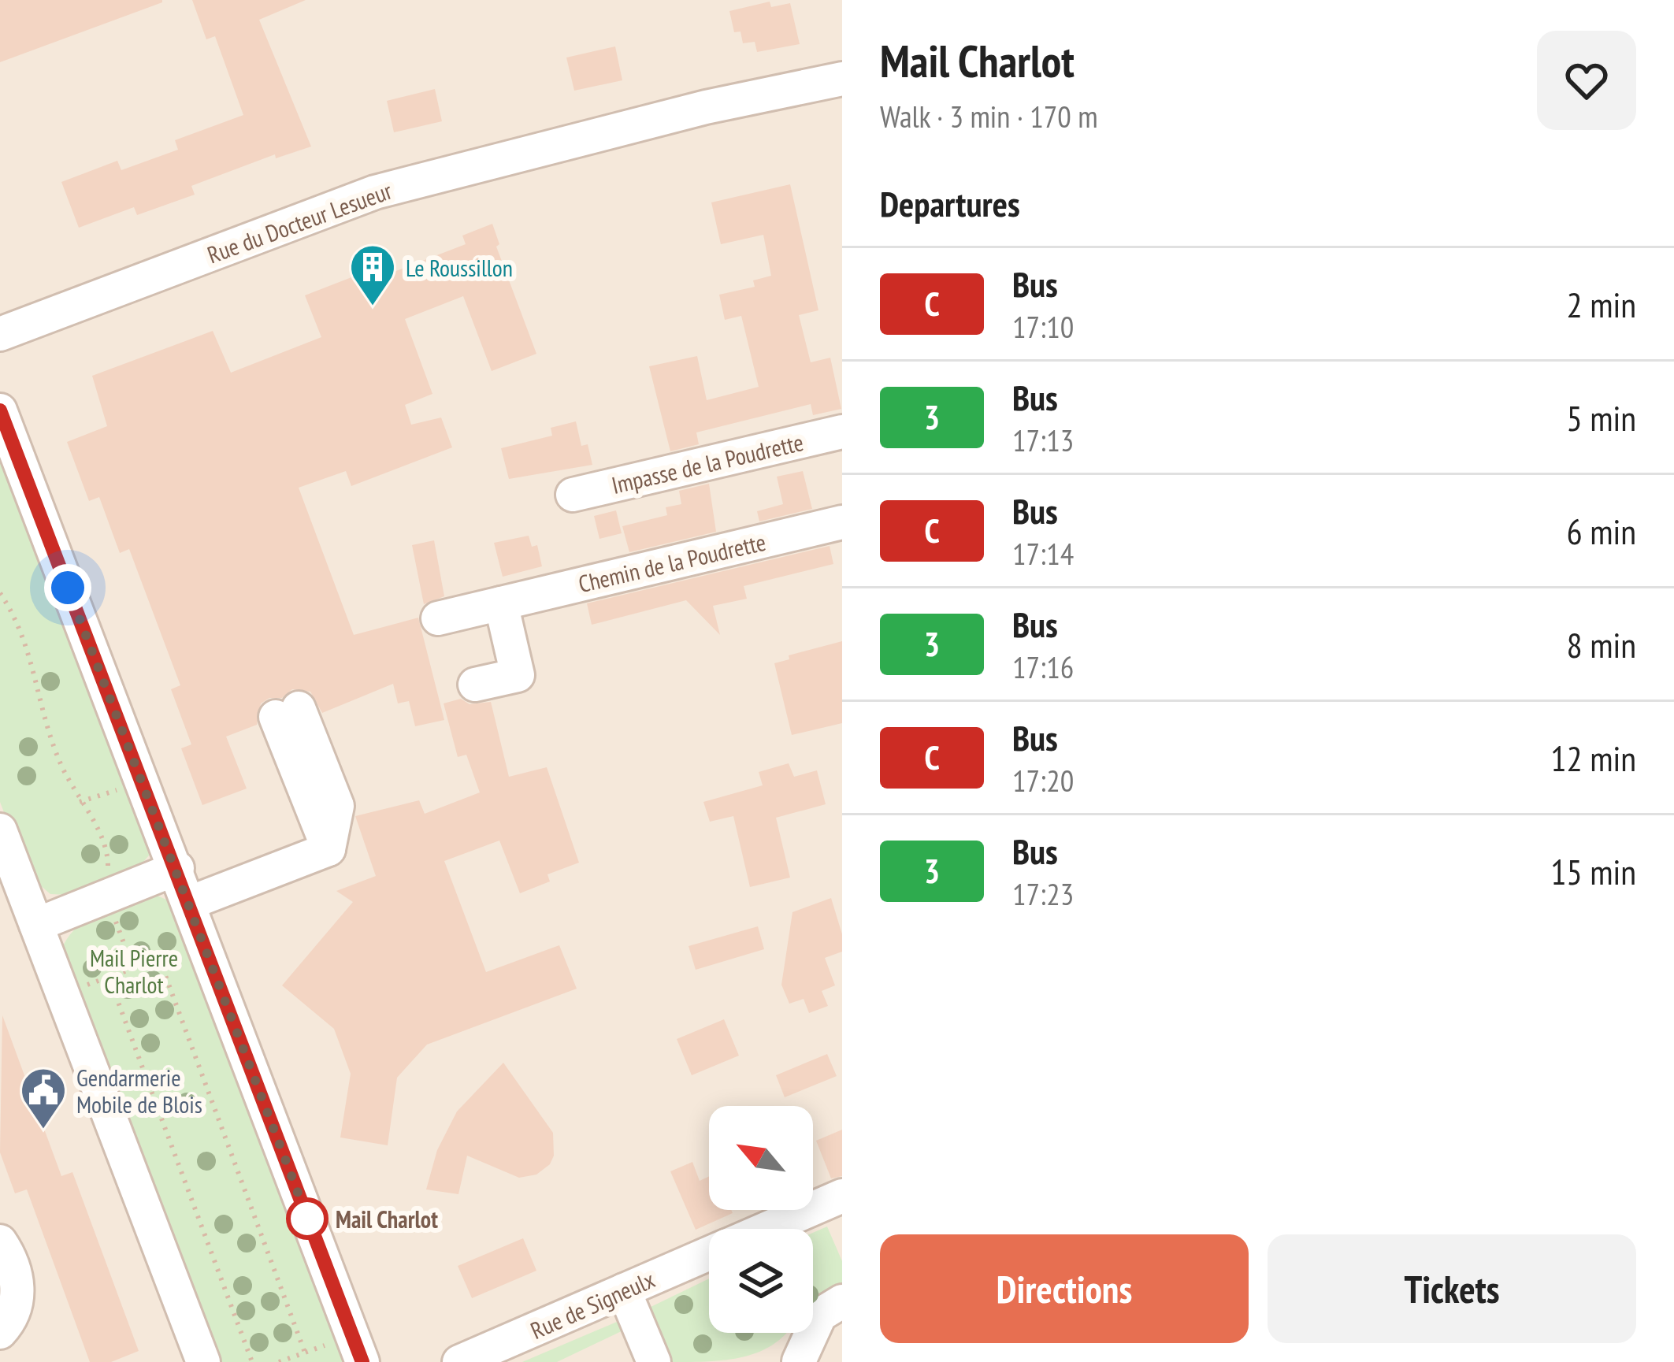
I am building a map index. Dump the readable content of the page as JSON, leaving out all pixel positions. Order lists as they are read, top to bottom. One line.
{"streets":{"street":["Rue du Docteur Lesueur","Impasse de la Poudrette","Chemin de la Poudrette","Rue de Signeulx"]},"parks":["Mail Pierre Charlot"],"places":{"building":["Le Roussillon"],"public building":["Gendarmerie Mobile de Blois"],"other":["Mail Charlot"]},"lines":["bus line C"],"north":"top left","page":{"heading":[["Mail Charlot","Walk · 3 min · 170 m"],"Departures"],"list":[{"mark":"C","name":"Bus","note":"17:10","value":"2 min"},{"mark":"3","name":"Bus","note":"17:13","value":"5 min"},{"mark":"C","name":"Bus","note":"17:14","value":"6 min"},{"mark":"3","name":"Bus","note":"17:16","value":"8 min"},{"mark":"C","name":"Bus","note":"17:20","value":"12 min"},{"mark":"3","name":"Bus","note":"17:23","value":"15 min"}],"buttons":["Directions","Tickets"]}}
